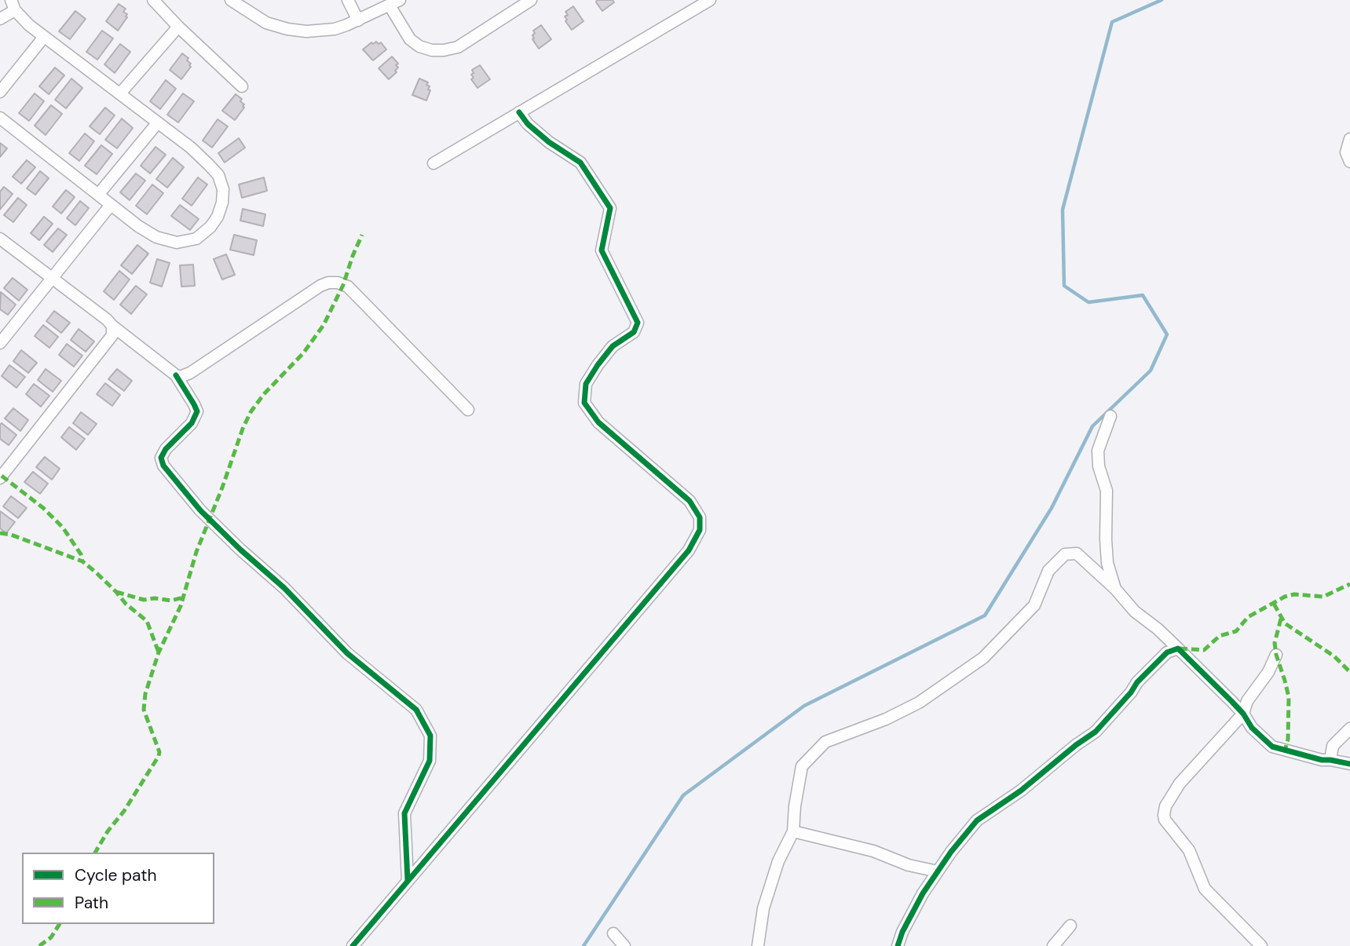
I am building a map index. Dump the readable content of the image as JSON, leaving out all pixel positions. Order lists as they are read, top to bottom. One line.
{"legend":["Cycle path","Path"]}
